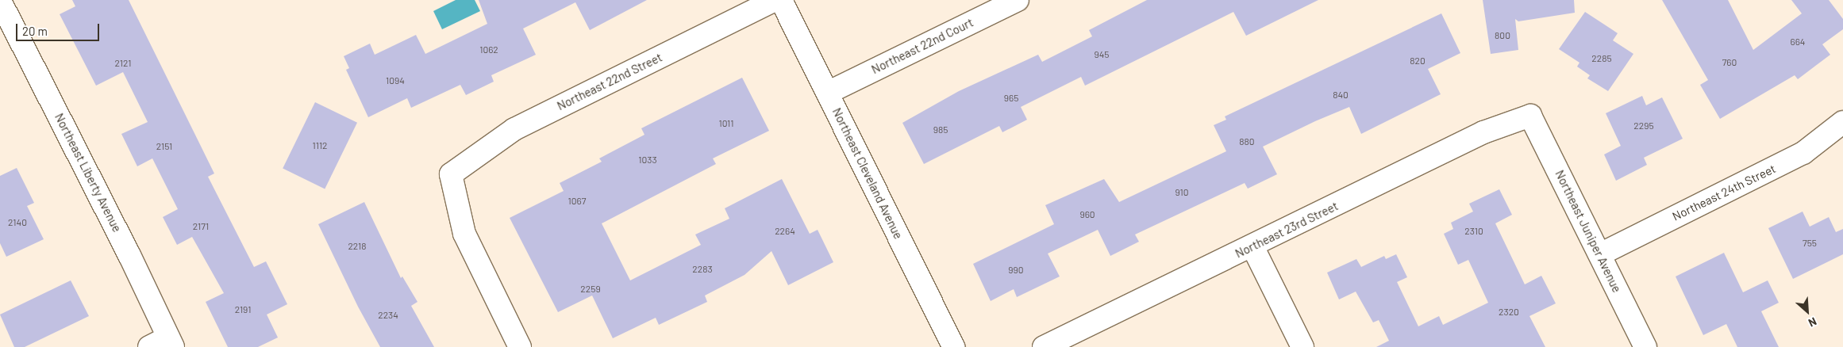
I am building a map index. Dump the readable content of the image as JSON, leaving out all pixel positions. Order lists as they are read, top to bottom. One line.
{"streets":{"street":["Northeast 22nd Court","Northeast 22nd Street","Northeast Liberty Avenue","Northeast Cleveland Avenue","Northeast 24th Street","Northeast 23rd Street","Northeast Juniper Avenue"]},"crossings":[["Northeast 22nd Court","Northeast Cleveland Avenue"],["Northeast 24th Street","Northeast Juniper Avenue"],["Northeast 23rd Street","Northeast Juniper Avenue"]],"house_numbers":["800","664","1062","945","2285","820","760","2121","1094","840","965","1011","2295","985","880","1112","2151","1033","910","1067","960","2140","2171","2264","2310","755","2218","2283","990","2259","2191","2320","2234"],"scale_bar":"20 m","north":"bottom right"}
